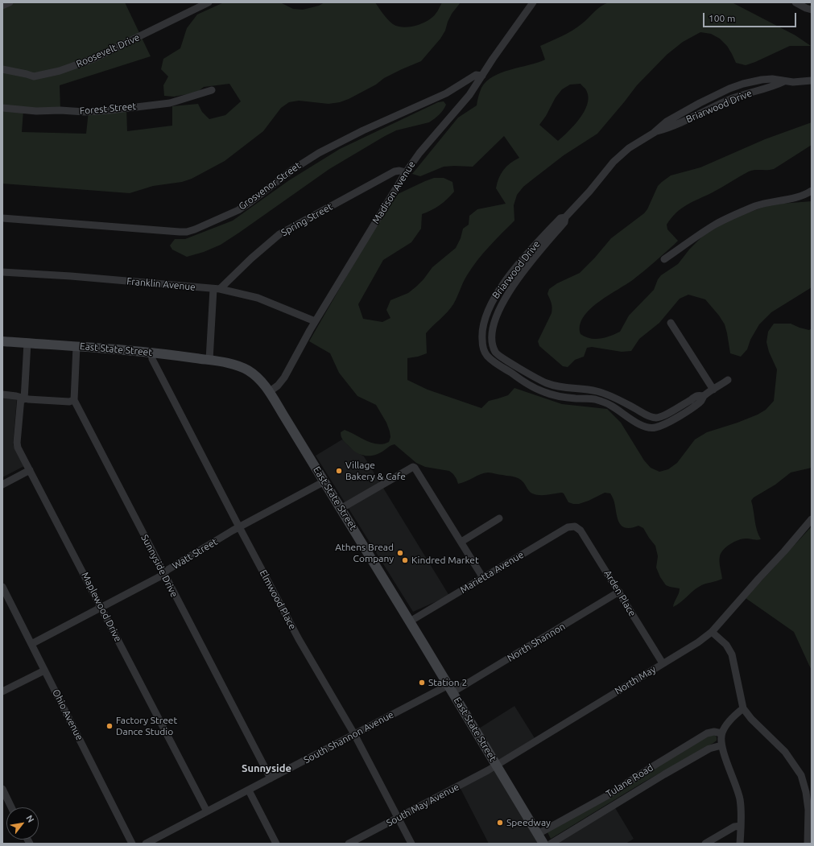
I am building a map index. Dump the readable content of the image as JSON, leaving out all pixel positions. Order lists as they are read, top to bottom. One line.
{"streets":{"main road":["East State Street"],"street":["Roosevelt Drive","Briarwood Drive","Forest Street","Grosvenor Street","Madison Avenue","Spring Street","Franklin Avenue","Watt Street","Sunnyside Drive","Marietta Avenue","Arden Place","Elmwood Place","Maplewood Drive","North Shannon","North May","Ohio Avenue","South Shannon Avenue","Tulane Road","South May Avenue"]},"crossings":[["Grosvenor Street","Madison Avenue"],["Madison Avenue","Spring Street"],["Madison Avenue","Franklin Avenue"],["Madison Avenue","East State Street"],["Spring Street","Franklin Avenue"],["East State Street","Watt Street"],["East State Street","Sunnyside Drive"],["East State Street","Marietta Avenue"],["East State Street","Elmwood Place"],["East State Street","Maplewood Drive"],["East State Street","North Shannon"],["East State Street","North May"],["East State Street","South Shannon Avenue"],["East State Street","Tulane Road"],["East State Street","South May Avenue"],["Watt Street","Sunnyside Drive"],["Watt Street","Elmwood Place"],["Watt Street","Maplewood Drive"],["Watt Street","Ohio Avenue"],["Sunnyside Drive","South Shannon Avenue"],["Marietta Avenue","Arden Place"],["Arden Place","North Shannon"],["Arden Place","North May"],["Elmwood Place","South Shannon Avenue"],["Elmwood Place","South May Avenue"],["Maplewood Drive","South Shannon Avenue"],["North Shannon","South Shannon Avenue"],["North May","South May Avenue"]],"districts":["Sunnyside"],"places":["Village Bakery & Cafe","Athens Bread Company","Kindred Market","Station 2","Factory Street Dance Studio","Speedway"],"scale_bar":"100 m","north":"top right"}
